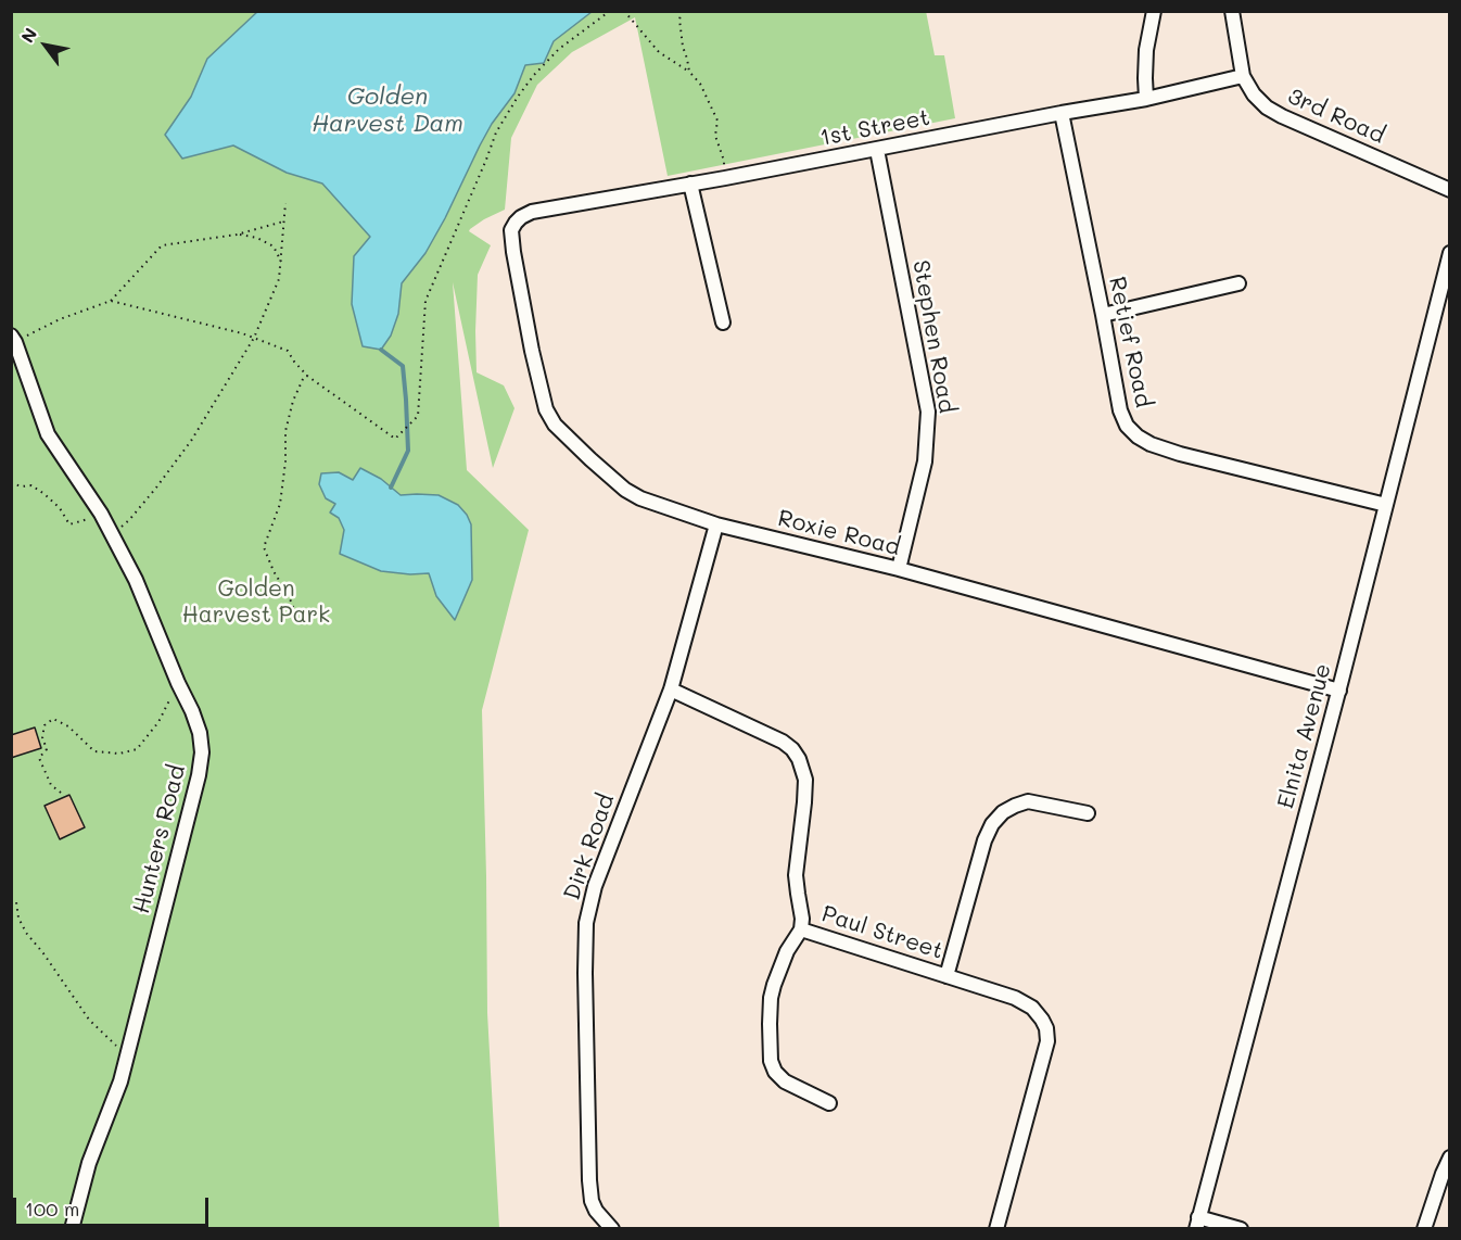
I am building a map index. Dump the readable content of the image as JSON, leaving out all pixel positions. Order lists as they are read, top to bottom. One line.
{"streets":{"street":["3rd Road","1st Street","Stephen Road","Retief Road","Roxie Road","Elnita Avenue","Hunters Road","Dirk Road","Paul Street"]},"crossings":[["3rd Road","1st Street"],["1st Street","Stephen Road"],["1st Street","Retief Road"],["1st Street","Roxie Road"],["Stephen Road","Roxie Road"],["Retief Road","Elnita Avenue"],["Roxie Road","Elnita Avenue"],["Roxie Road","Dirk Road"],["Dirk Road","Paul Street"]],"water":["Golden Harvest Dam"],"parks":["Golden Harvest Park"],"scale_bar":"100 m","north":"top left"}
